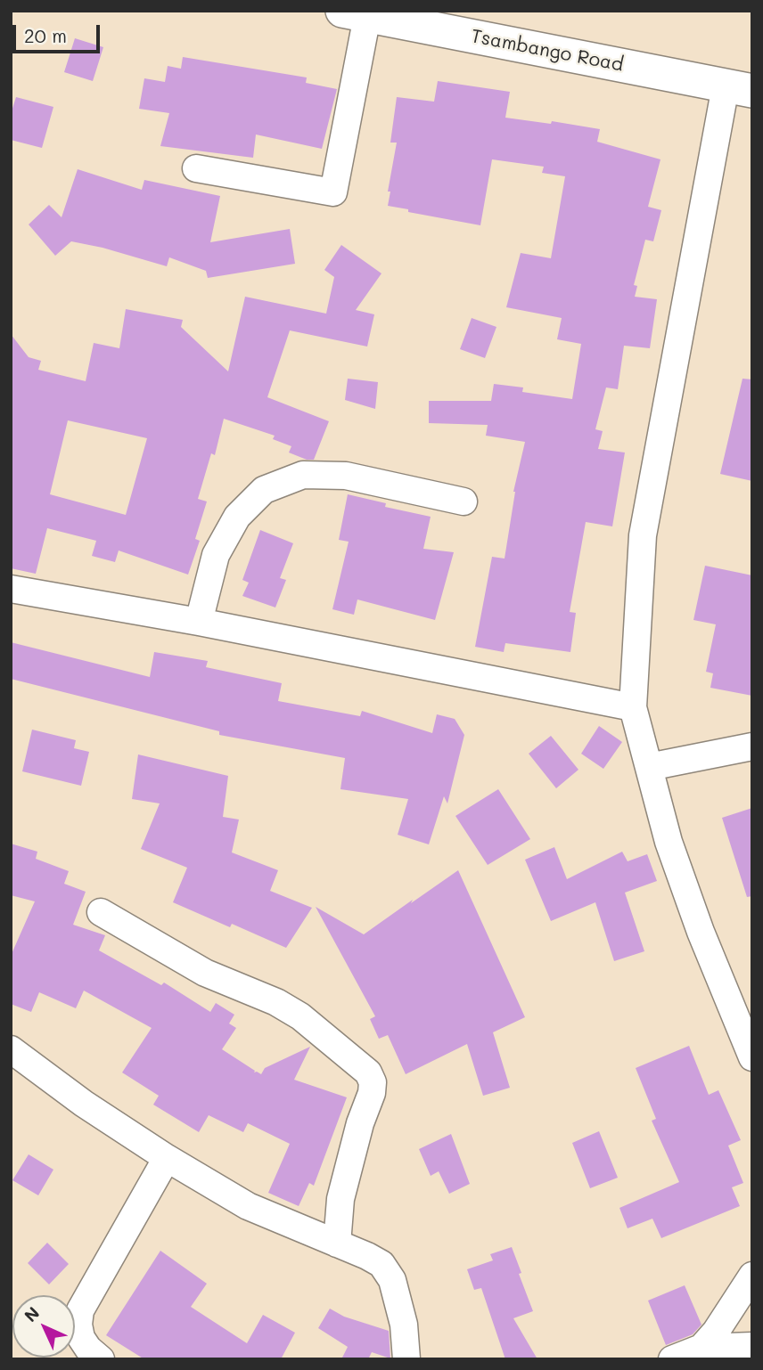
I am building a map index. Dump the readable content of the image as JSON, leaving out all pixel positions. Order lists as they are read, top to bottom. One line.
{"streets":{"street":["Tsambango Road"]},"scale_bar":"20 m","north":"top left"}
